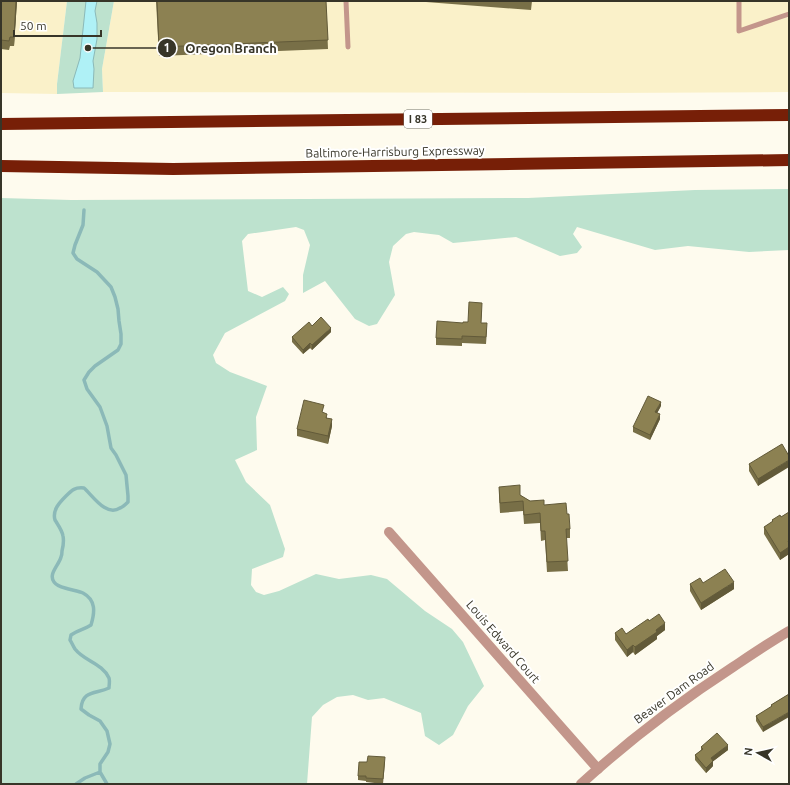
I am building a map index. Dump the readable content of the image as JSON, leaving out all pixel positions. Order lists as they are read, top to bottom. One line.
{"streets":{"highway":["I 83","Baltimore-Harrisburg Expressway"],"street":["Louis Edward Court","Beaver Dam Road"]},"crossings":[["Louis Edward Court","Beaver Dam Road"]],"places":["Oregon Branch"],"scale_bar":"50 m","north":"left"}
